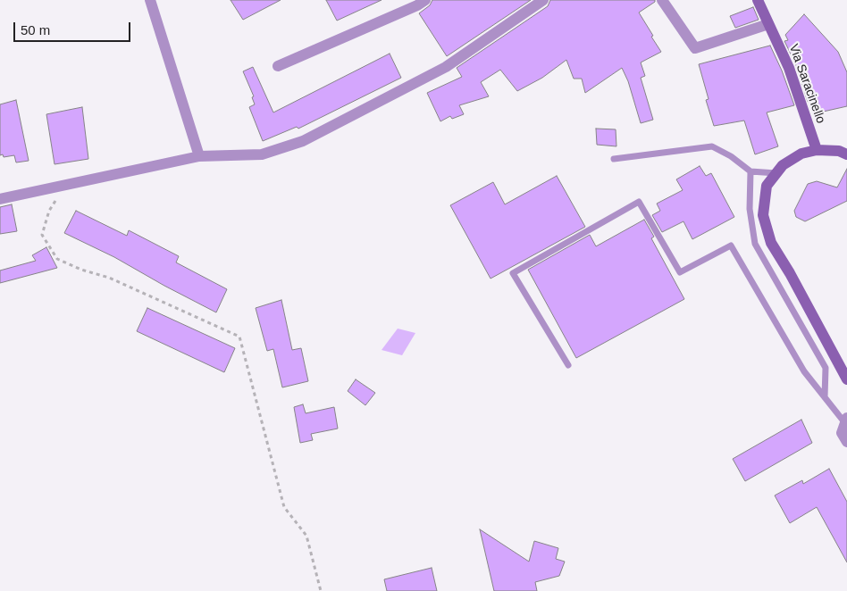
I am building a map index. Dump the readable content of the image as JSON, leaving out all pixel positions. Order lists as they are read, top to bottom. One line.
{"streets":{"main road":["Via Saracinello"]},"scale_bar":"50 m"}
